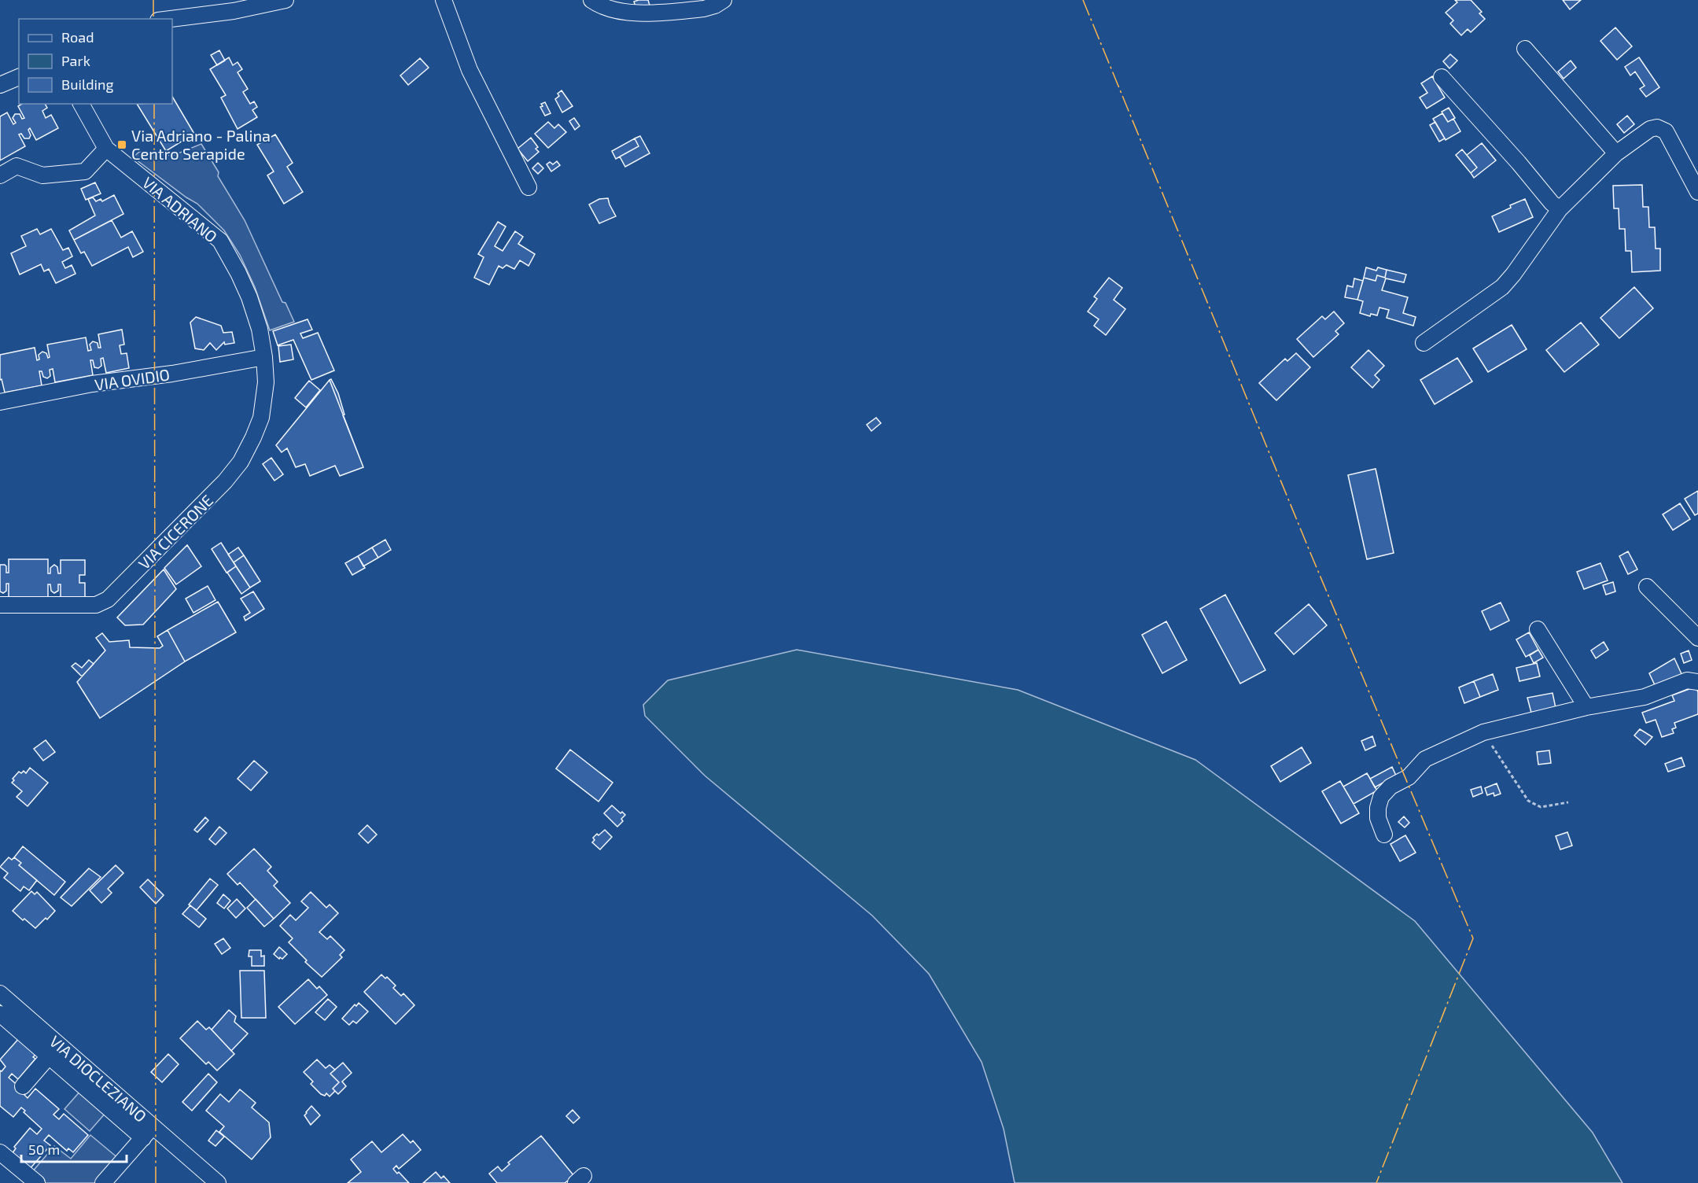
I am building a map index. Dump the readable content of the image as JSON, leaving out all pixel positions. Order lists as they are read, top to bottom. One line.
{"streets":{"street":["VIA ADRIANO","VIA OVIDIO","VIA CICERONE","VIA DIOCLEZIANO"]},"crossings":[["VIA ADRIANO","VIA OVIDIO"],["VIA ADRIANO","VIA CICERONE"],["VIA OVIDIO","VIA CICERONE"]],"places":{"transit":["Via Adriano - Palina Centro Serapide"]},"legend":["Road","Park","Building"],"scale_bar":"50 m"}
